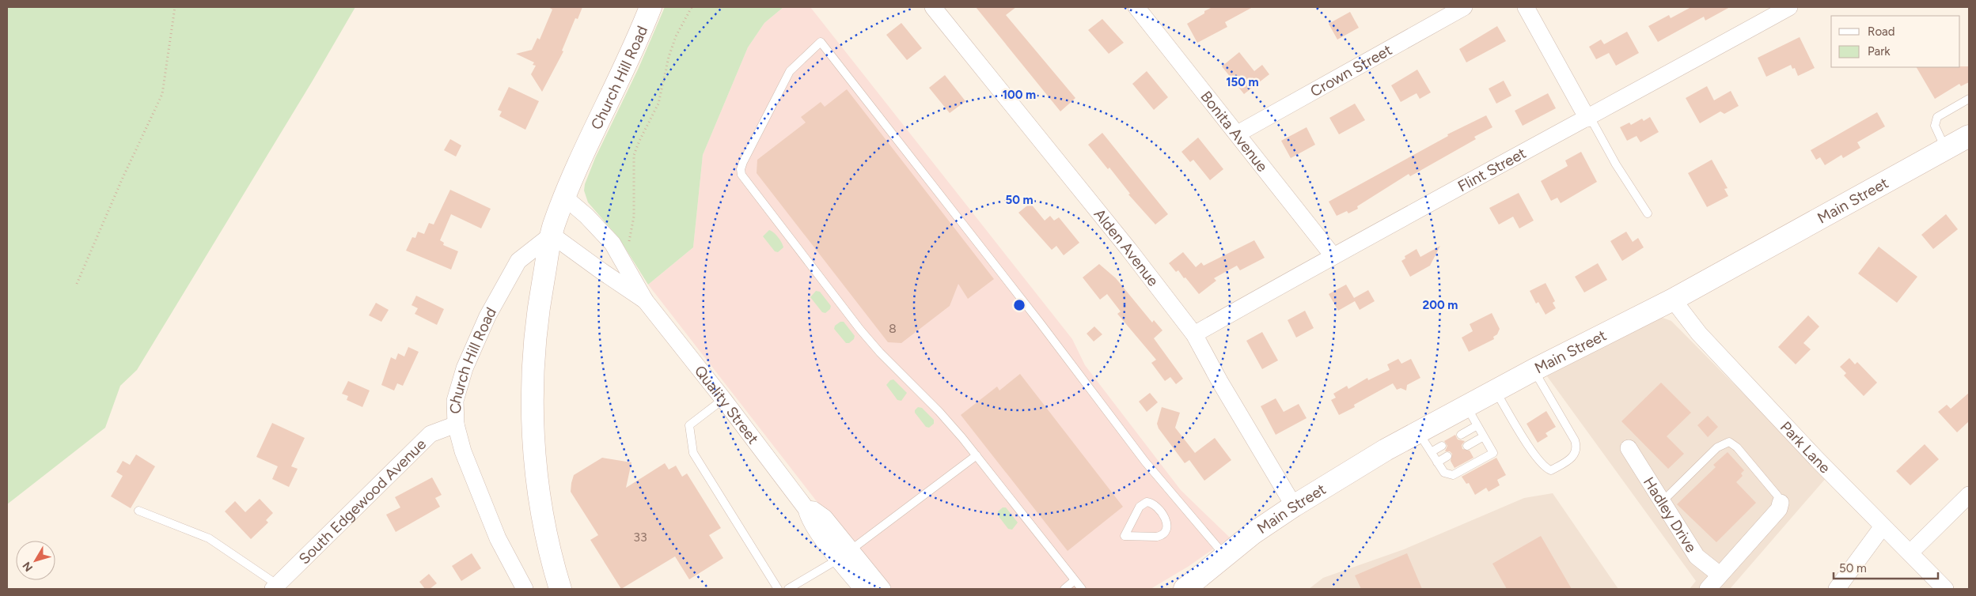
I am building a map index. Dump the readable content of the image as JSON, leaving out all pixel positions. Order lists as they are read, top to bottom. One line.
{"streets":{"main road":["Church Hill Road","Main Street"],"street":["Crown Street","Bonita Avenue","Flint Street","Alden Avenue","Quality Street","Park Lane","South Edgewood Avenue","Hadley Drive"]},"crossings":[["Crown Street","Bonita Avenue"],["Church Hill Road","Quality Street"],["Church Hill Road","South Edgewood Avenue"],["Bonita Avenue","Flint Street"],["Flint Street","Alden Avenue"],["Main Street","Alden Avenue"],["Main Street","Park Lane"]],"house_numbers":["8","33"],"legend":["Road","Park"],"scale_bar":"50 m","north":"bottom left","rings":["150 m","100 m","50 m","200 m"]}
